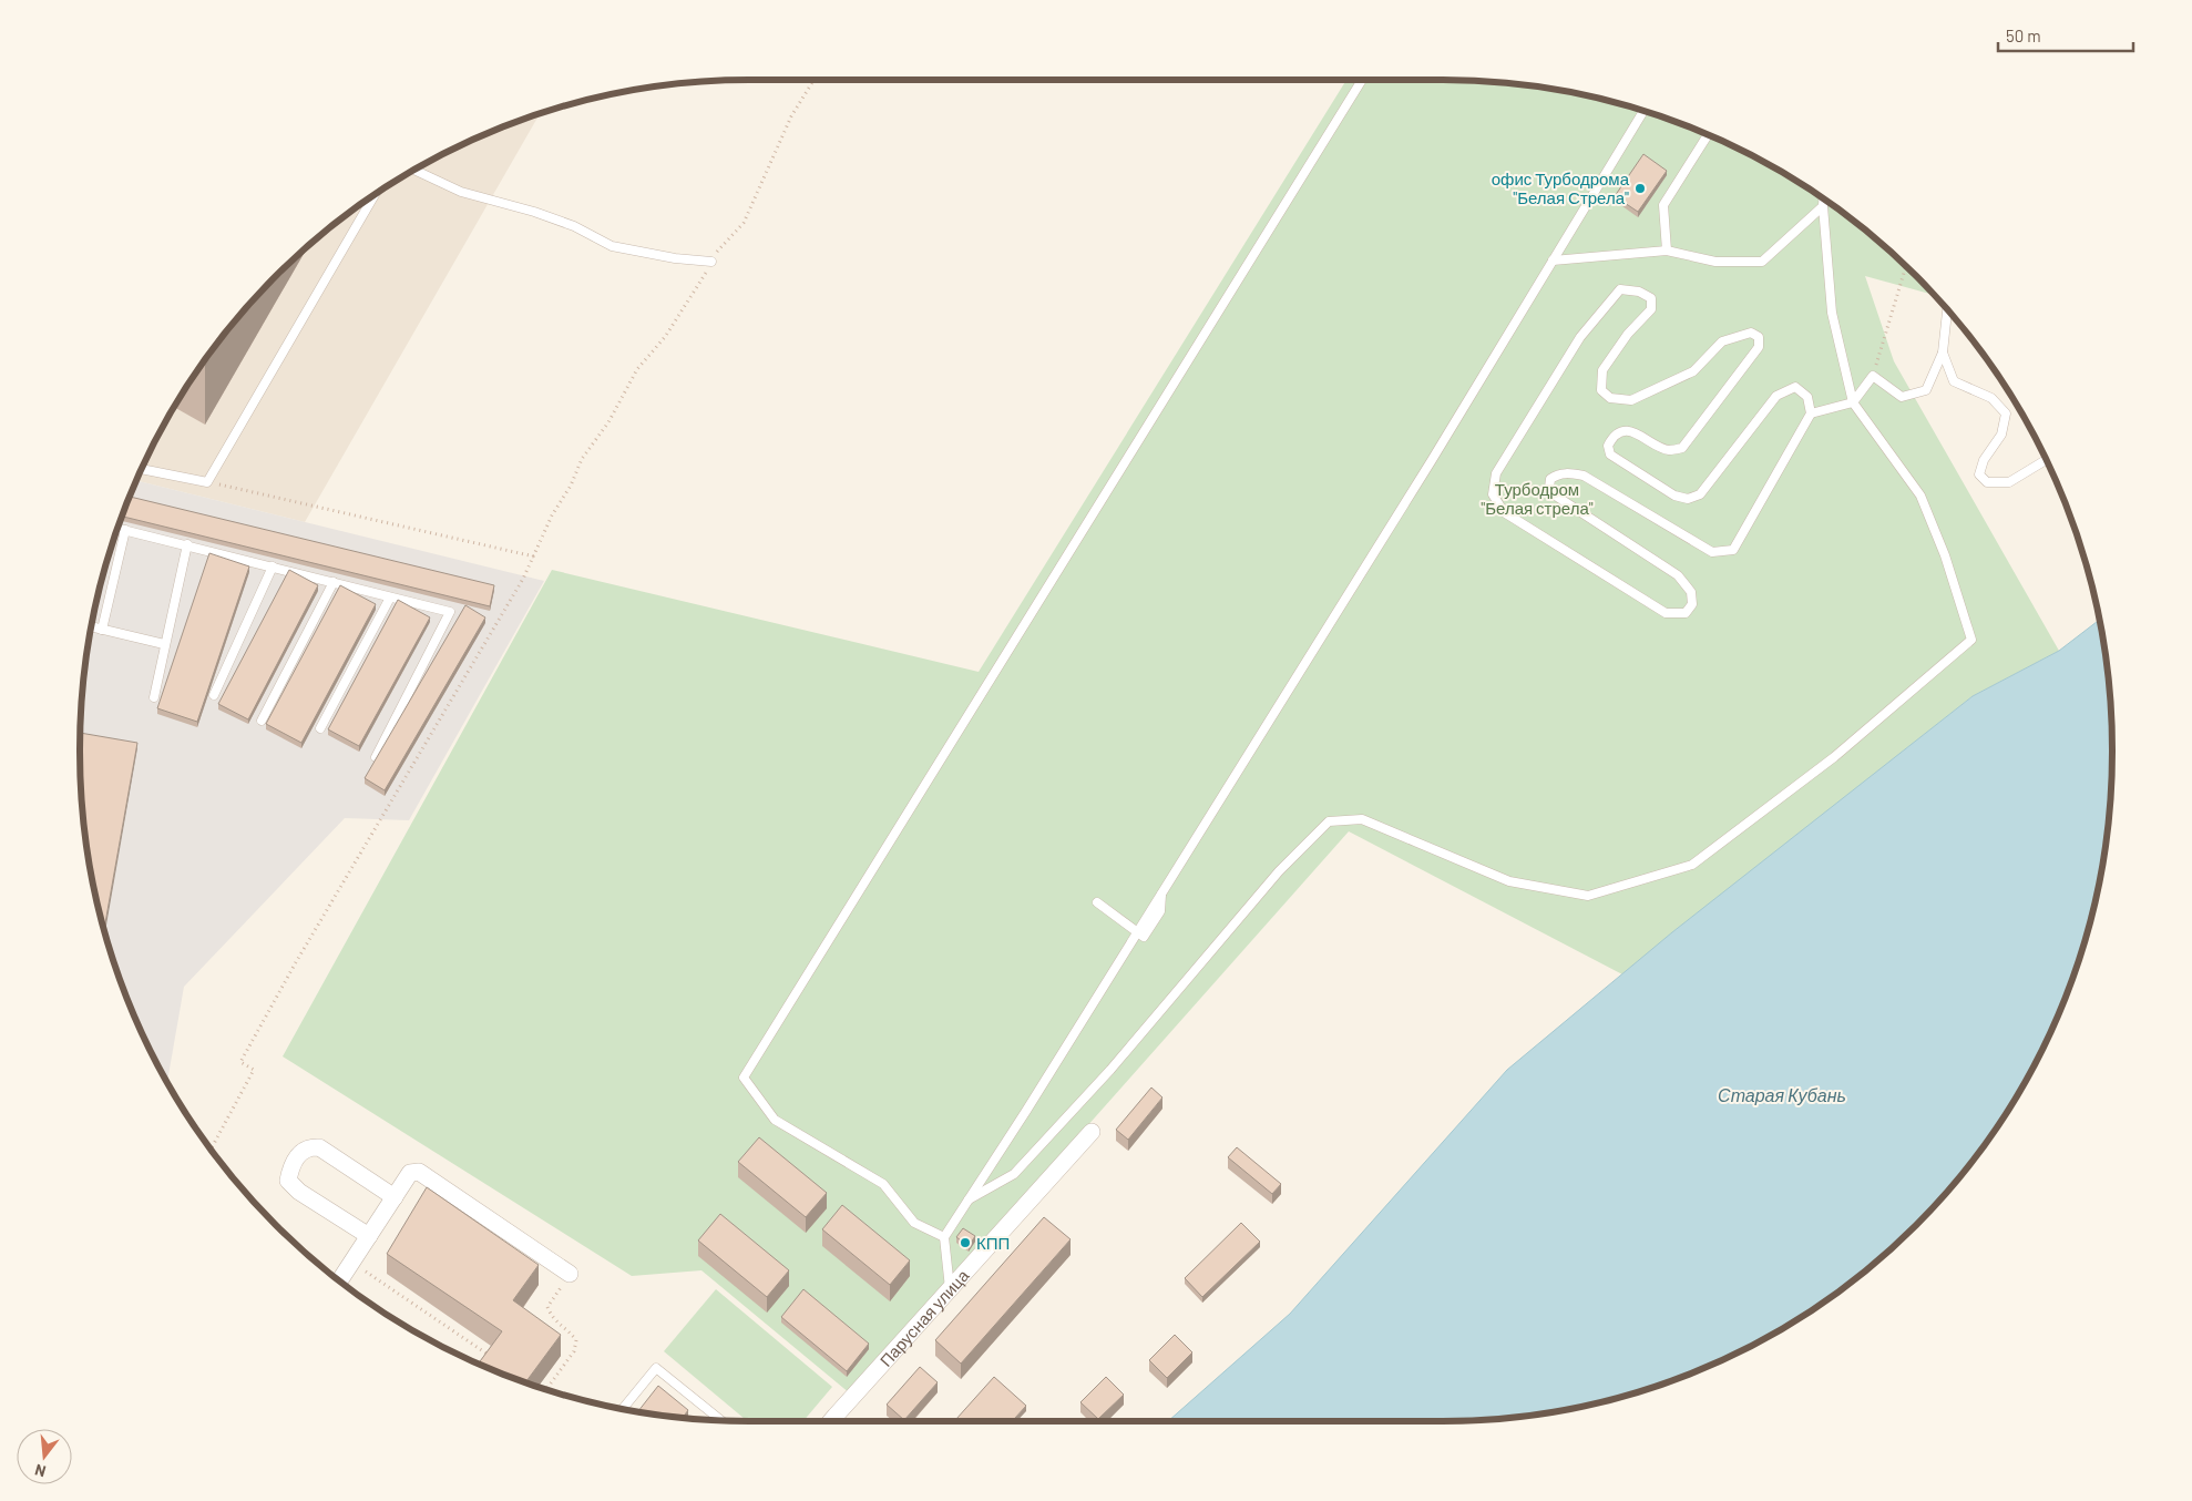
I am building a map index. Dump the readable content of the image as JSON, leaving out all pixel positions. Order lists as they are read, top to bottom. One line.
{"streets":{"street":["Парусная улица"]},"water":["Старая Кубань"],"parks":["Турбодром \"Белая стрела\""],"places":["офис Турбодрома \"Белая Стрела\"","КПП"],"scale_bar":"50 m","north":"bottom"}
